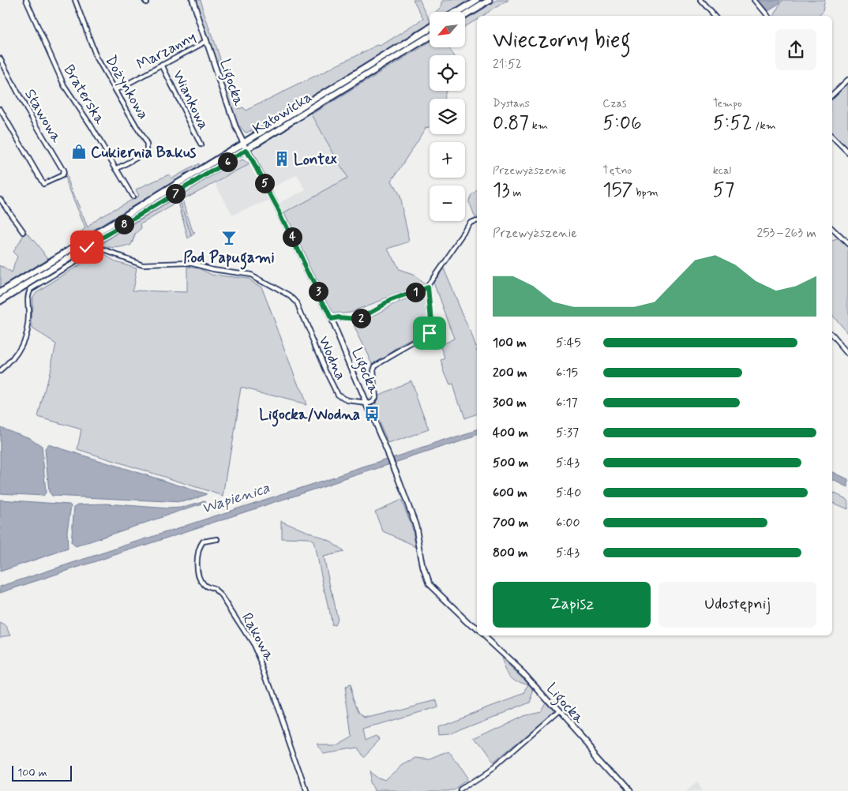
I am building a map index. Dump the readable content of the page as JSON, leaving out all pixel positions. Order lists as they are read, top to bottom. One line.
{"streets":{"main road":["Katowicka"],"street":["Marzanny","Ligocka","Dożynkowa","Braterska","Wiankowa","Stawowa","Wodna","Rakowa"]},"crossings":[["Marzanny","Ligocka"],["Marzanny","Dożynkowa"],["Marzanny","Wiankowa"],["Ligocka","Katowicka"],["Ligocka","Wodna"],["Dożynkowa","Braterska"]],"water":["Wapienica"],"places":{"shop":["Cukiernia Bakus"],"building":["Lontex"],"bar":["Pod Papugami"],"bus stop":["Ligocka/Wodna"]},"scale_bar":"100 m","north":"bottom left","page":{"map_buttons":["+","−"],"heading":["Wieczorny bieg","21:52"],"stats":[["Dystans","0.87 km"],["Czas","5:06"],["Tempo","5:52 /km"],["Przewyższenie","13 m"],["Tętno","157 bpm"],["kcal","57"]],"pins":["6","5","7","8","4","3","1","2"],"chart":["Przewyższenie","253–263 m"],"list":[{"name":"100 m","note":"5:45"},{"name":"200 m","note":"6:15"},{"name":"300 m","note":"6:17"},{"name":"400 m","note":"5:37"},{"name":"500 m","note":"5:43"},{"name":"600 m","note":"5:40"},{"name":"700 m","note":"6:00"},{"name":"800 m","note":"5:43"}],"buttons":["Zapisz","Udostępnij"],"scale":"100 m"}}
